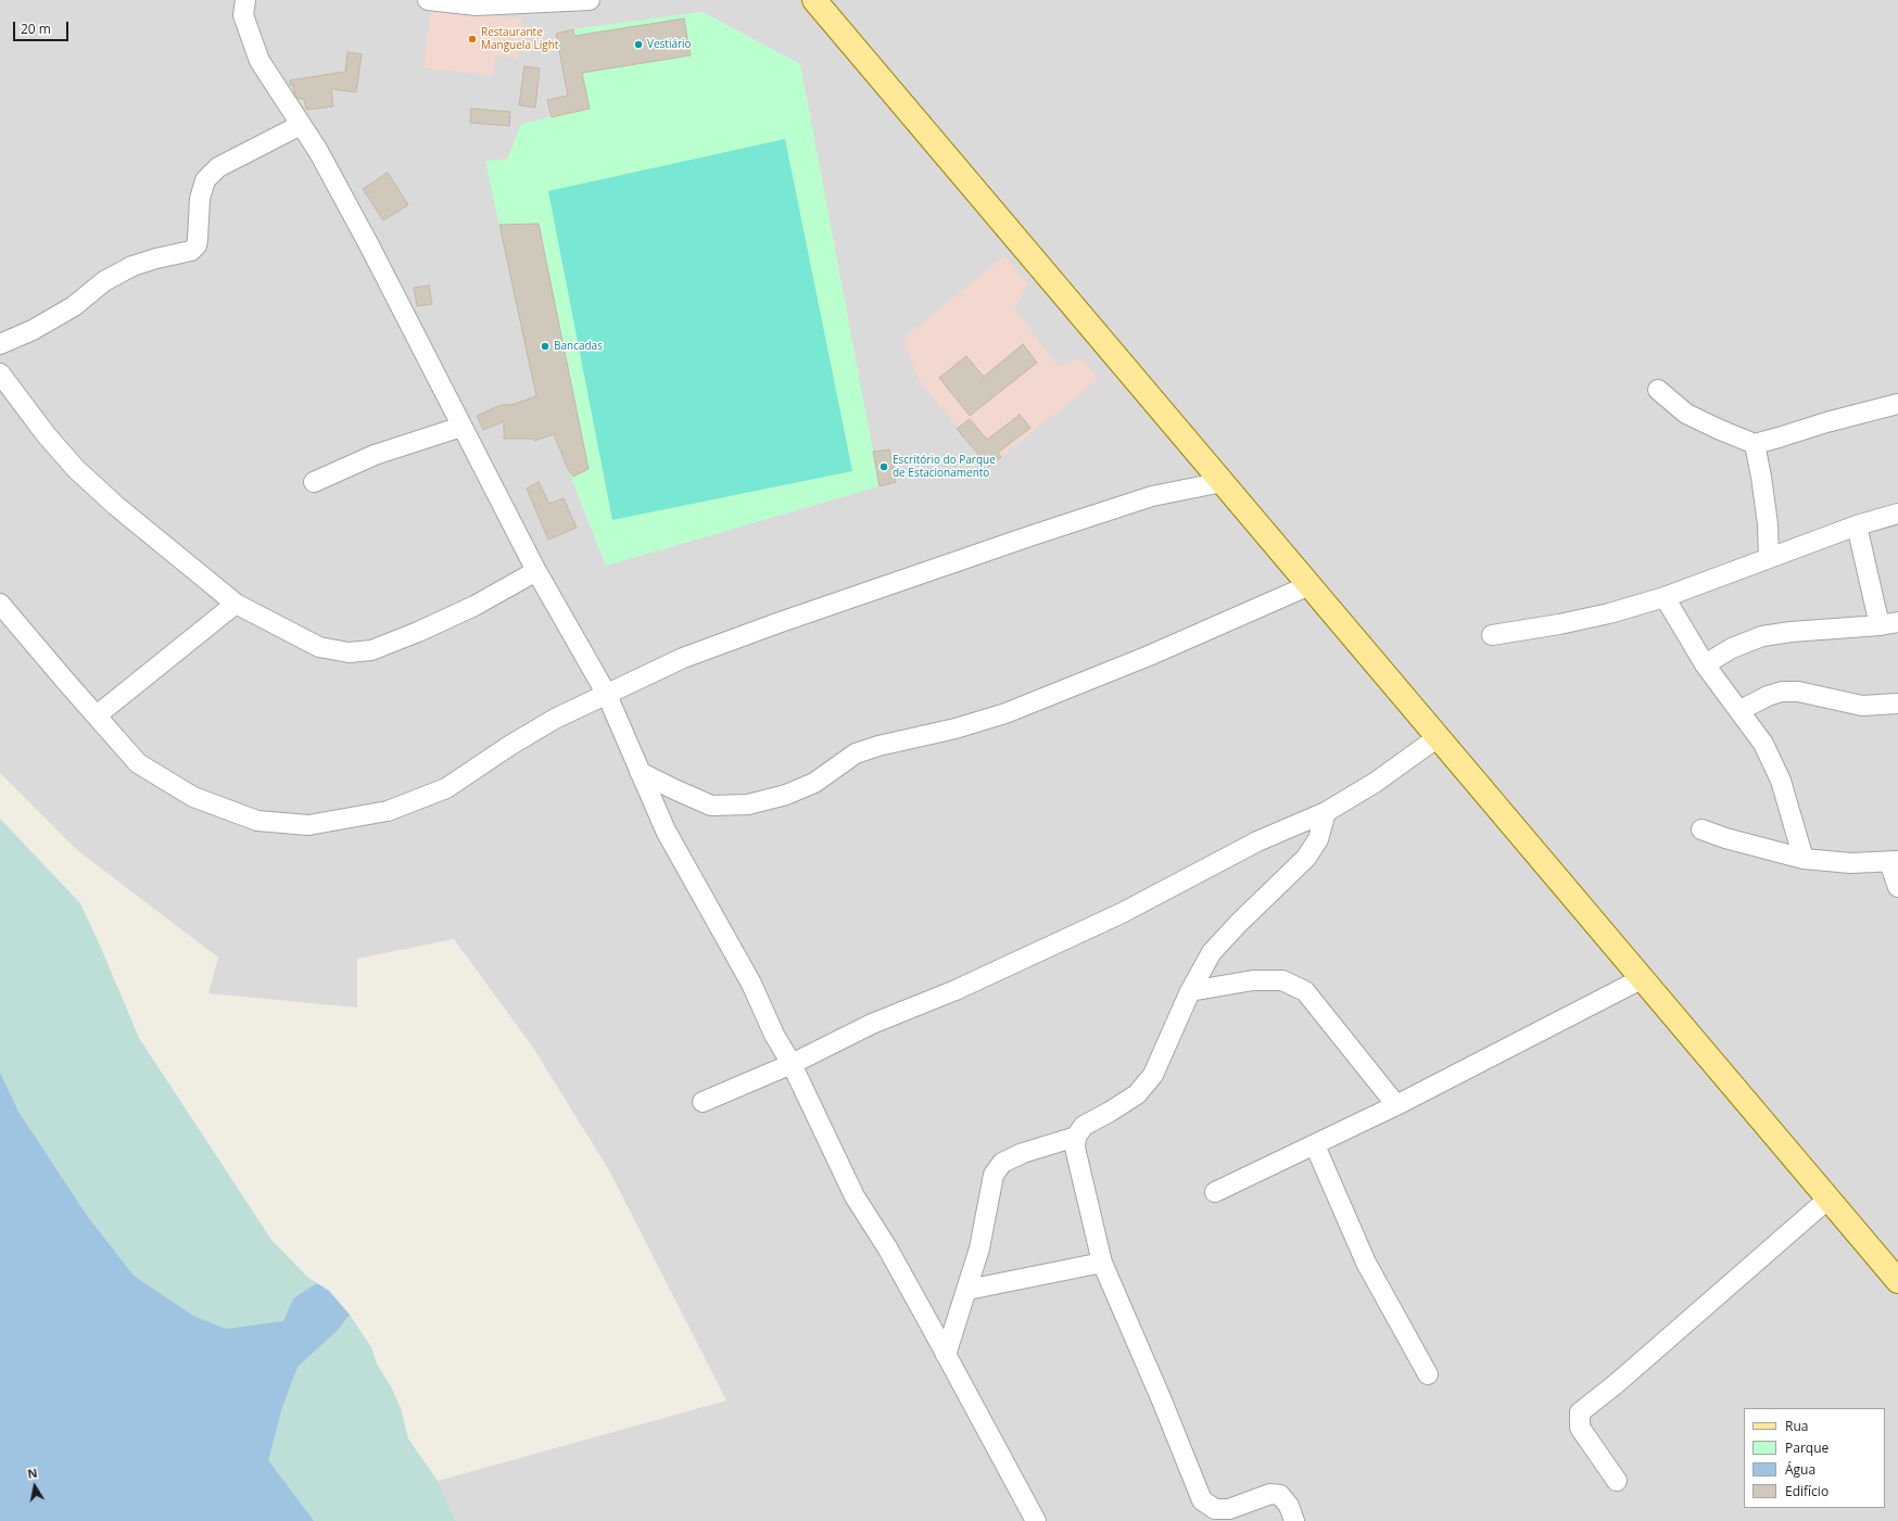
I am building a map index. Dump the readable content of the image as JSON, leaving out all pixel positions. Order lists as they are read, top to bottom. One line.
{"places":["Restaurante Manguela Light","Vestiário","Bancadas","Escritório do Parque de Estacionamento"],"legend":["Rua","Parque","Água","Edifício"],"scale_bar":"20 m","north":"top"}
